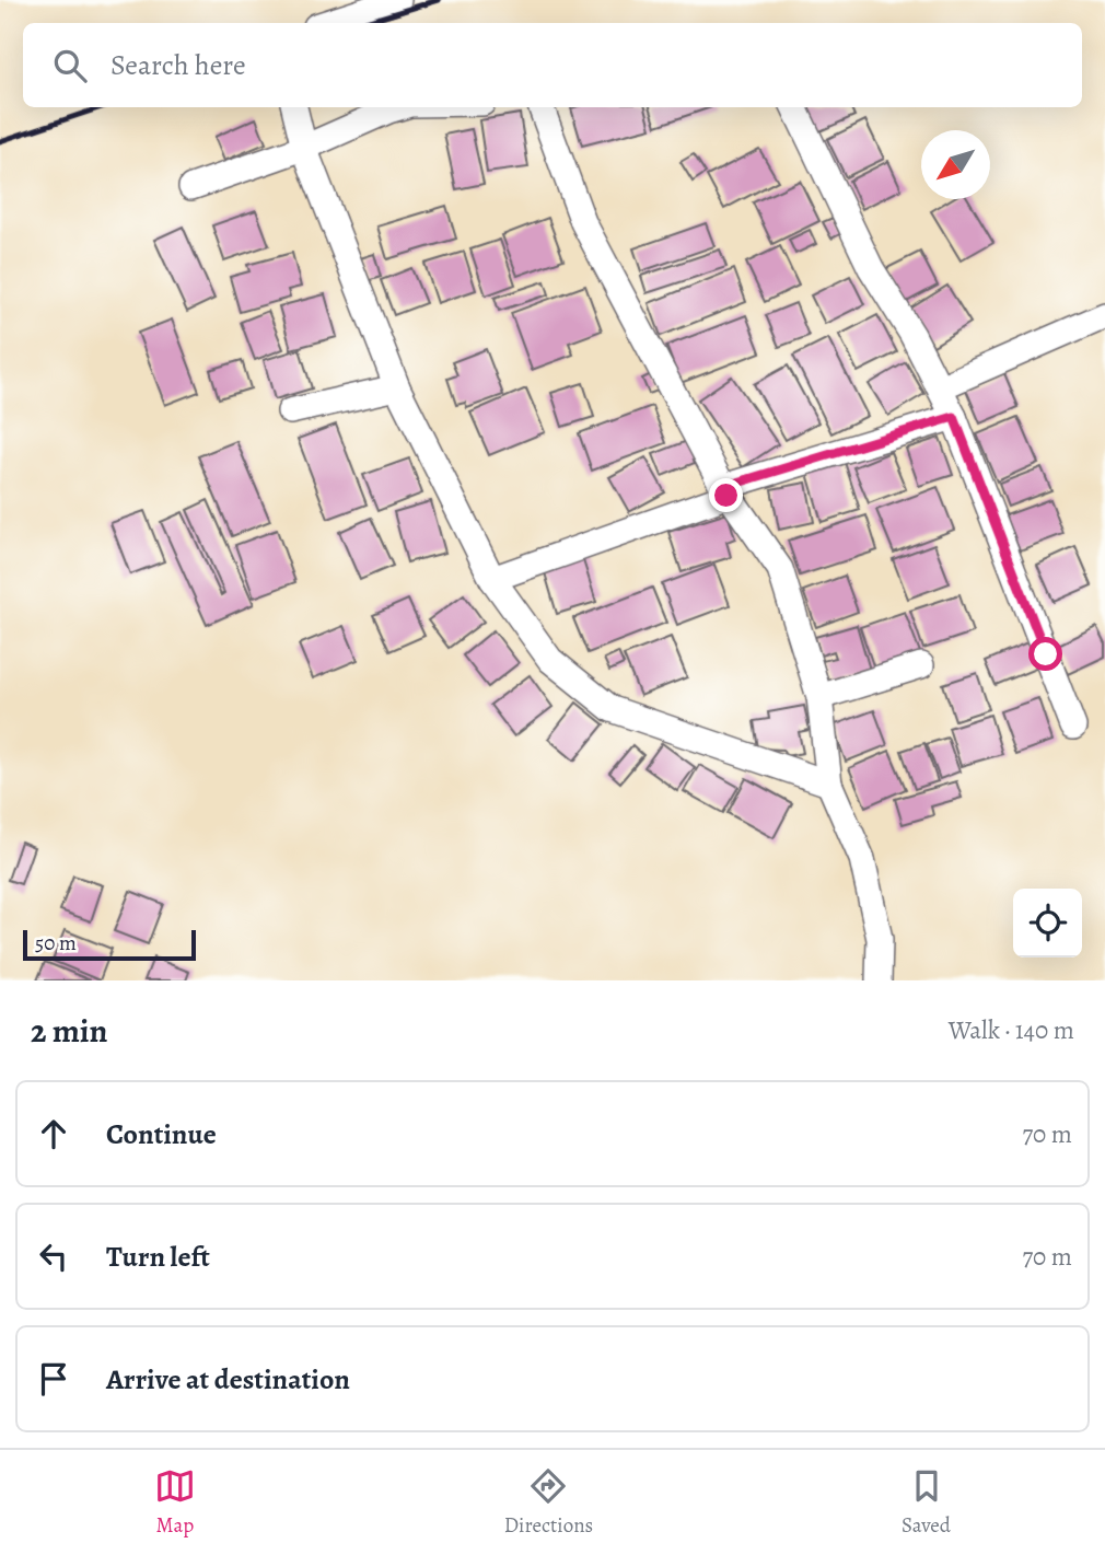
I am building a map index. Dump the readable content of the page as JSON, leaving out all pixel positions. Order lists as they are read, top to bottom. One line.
{"scale_bar":"50 m","north":"bottom left","page":{"search":"Search here","scale":"50 m","heading":["2 min","Walk · 140 m"],"list":[["Continue","70 m"],["Turn left","70 m"],"Arrive at destination"],"nav":["Map","Directions","Saved"]}}
